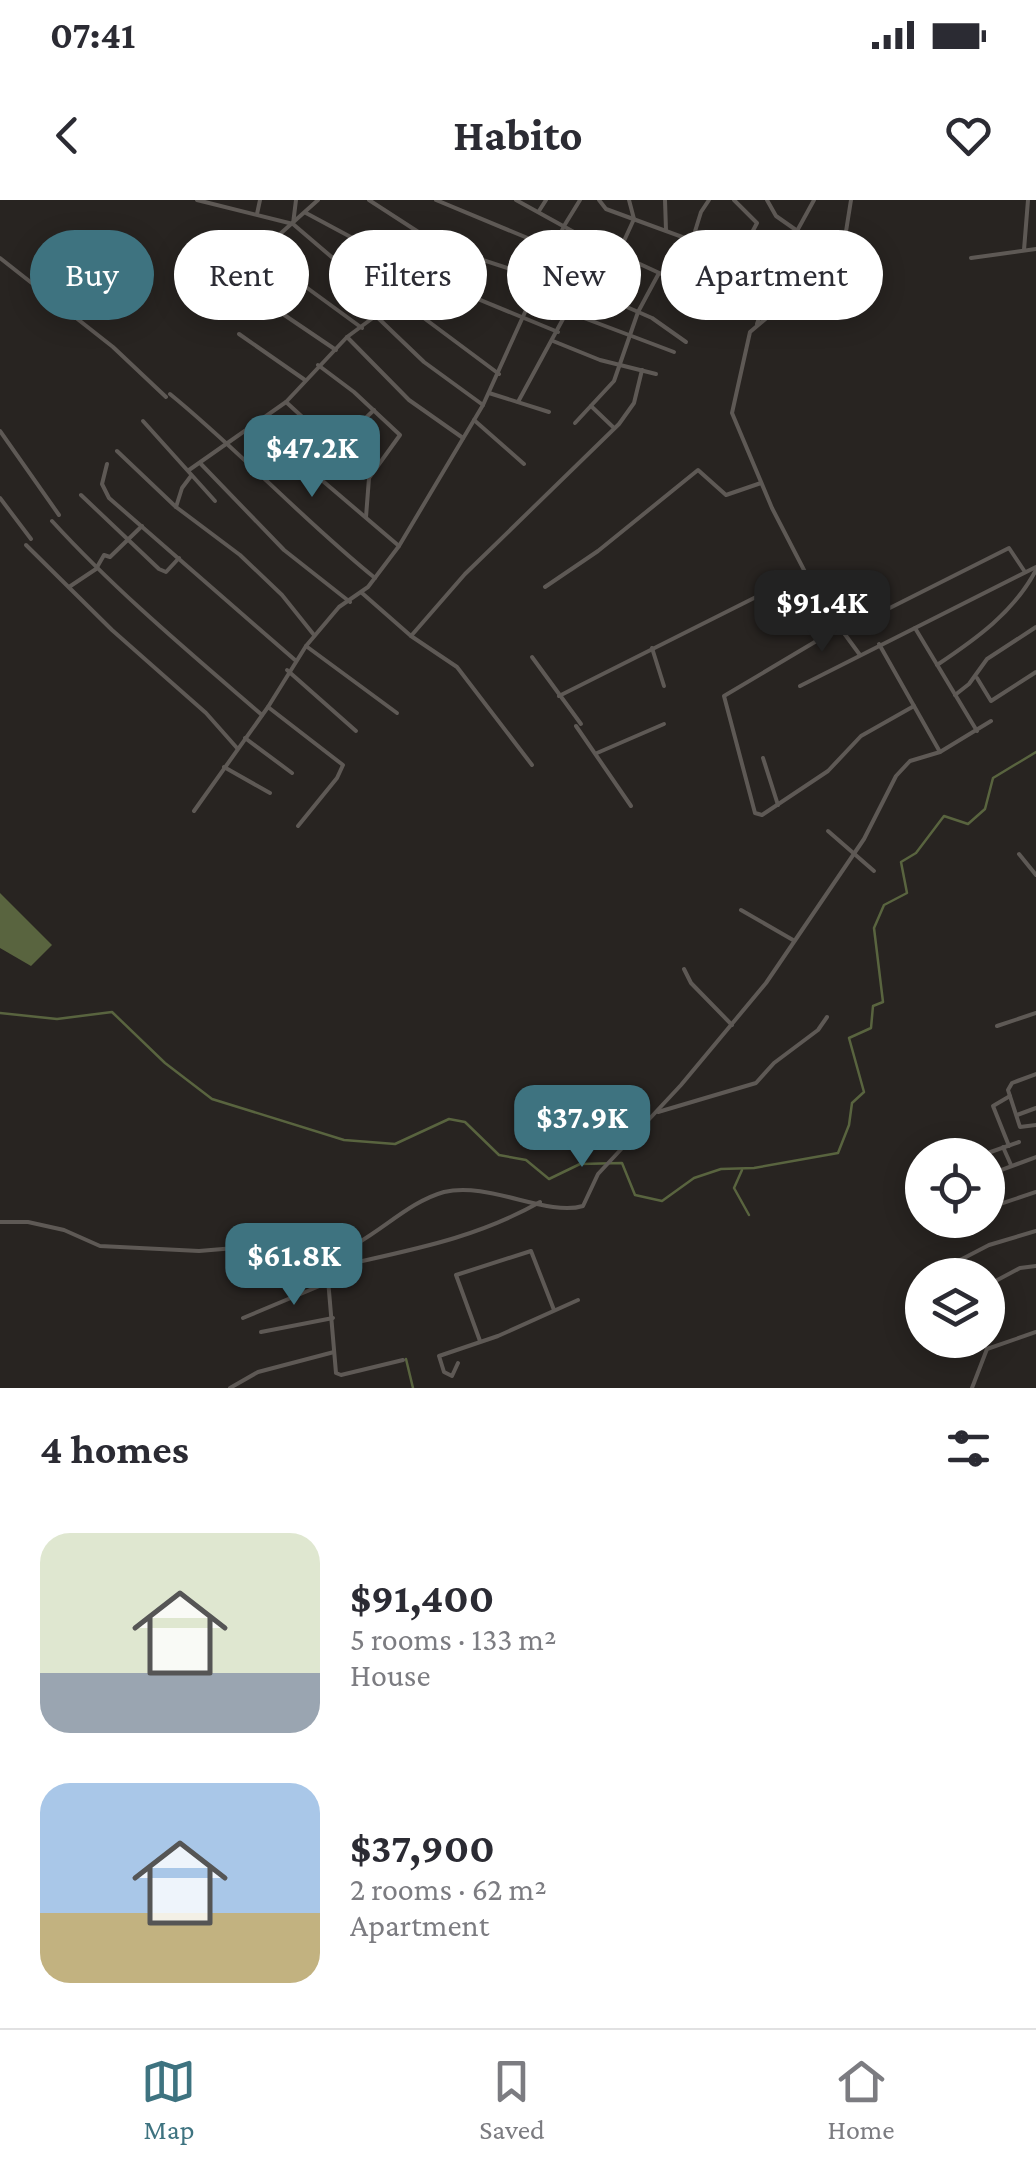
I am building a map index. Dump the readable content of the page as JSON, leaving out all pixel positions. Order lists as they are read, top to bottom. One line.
{"page":{"status":"07:41","header":"Habito","chip":["Buy","Rent","Filters","New","Apartment"],"price":["$47.2K","$91.4K","$37.9K","$61.8K"],"heading":"4 homes","list":[{"name":"$91,400","note":"5 rooms · 133 m² · House"},{"name":"$37,900","note":"2 rooms · 62 m² · Apartment"}],"tabs":["Map","Saved","Home"]}}
